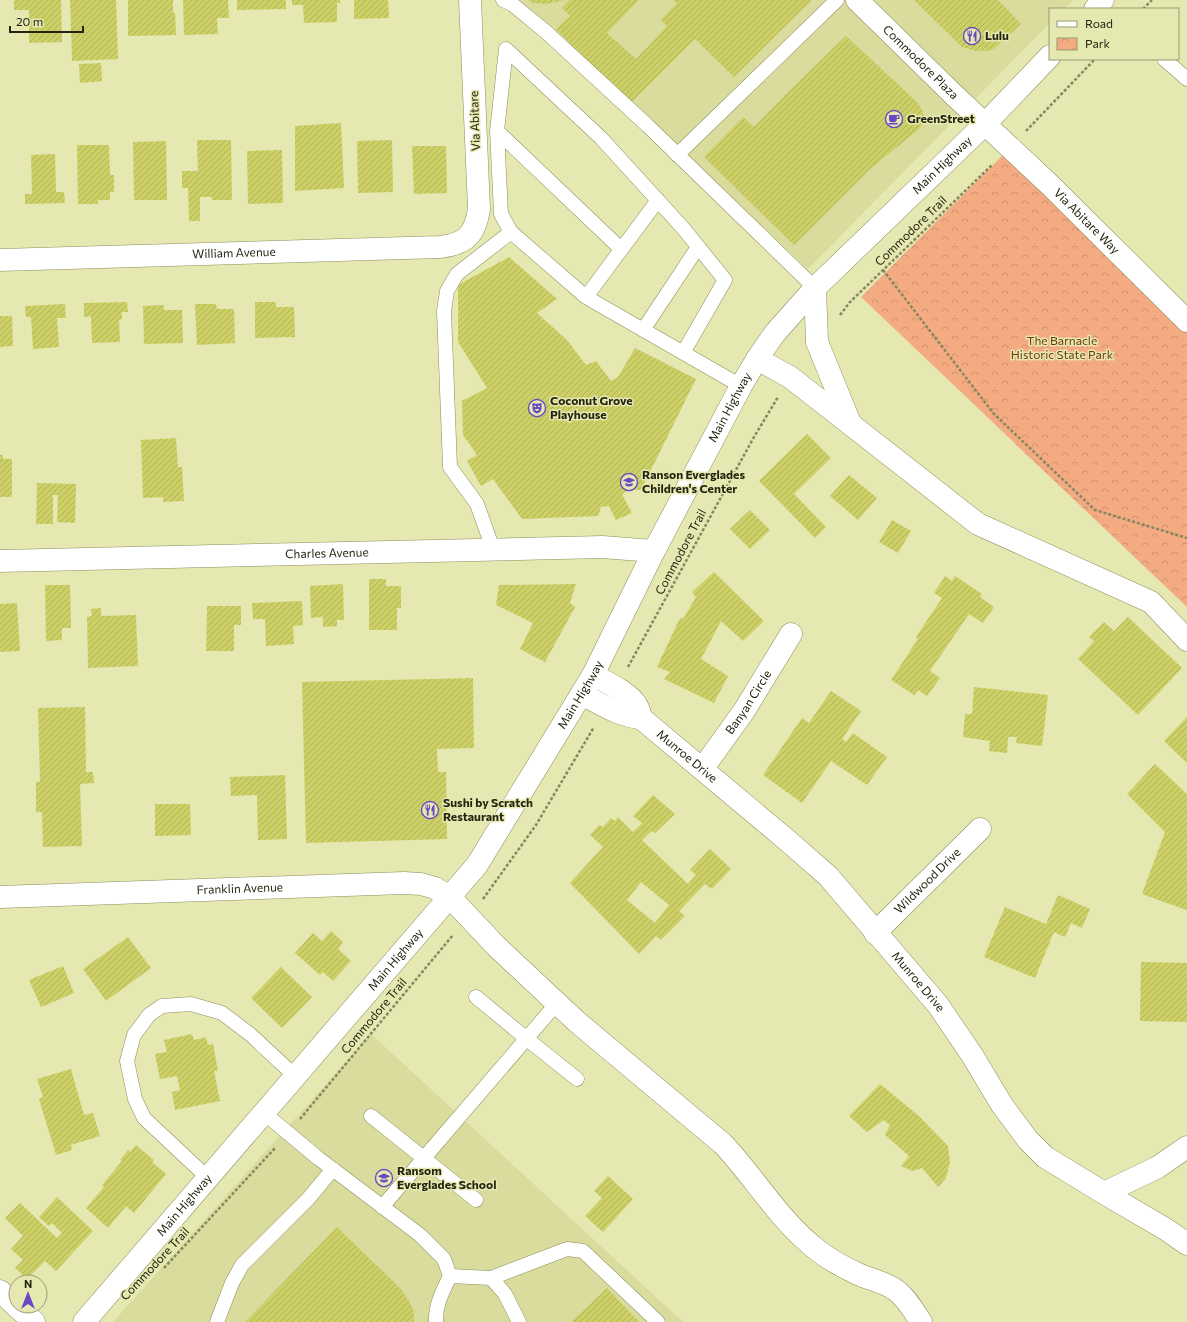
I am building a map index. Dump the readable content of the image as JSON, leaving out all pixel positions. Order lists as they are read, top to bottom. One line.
{"streets":{"street":["Commodore Plaza","Via Abitare","Main Highway","Via Abitare Way","William Avenue","Charles Avenue","Banyan Circle","Munroe Drive","Wildwood Drive","Franklin Avenue"],"path":["Commodore Trail"]},"crossings":[["Commodore Plaza","Main Highway"],["Commodore Plaza","Via Abitare Way"],["Via Abitare","William Avenue"],["Main Highway","Via Abitare Way"],["Main Highway","Charles Avenue"],["Main Highway","Munroe Drive"],["Main Highway","Franklin Avenue"],["Commodore Trail","Franklin Avenue"],["Banyan Circle","Munroe Drive"],["Munroe Drive","Wildwood Drive"]],"parks":["The Barnacle Historic State Park"],"places":{"restaurant":["Lulu","Sushi by Scratch Restaurant"],"cafe":["GreenStreet"],"theatre":["Coconut Grove Playhouse"],"school or university":["Ranson Everglades Children's Center","Ransom Everglades School"]},"legend":["Road","Park"],"scale_bar":"20 m","north":"top"}
